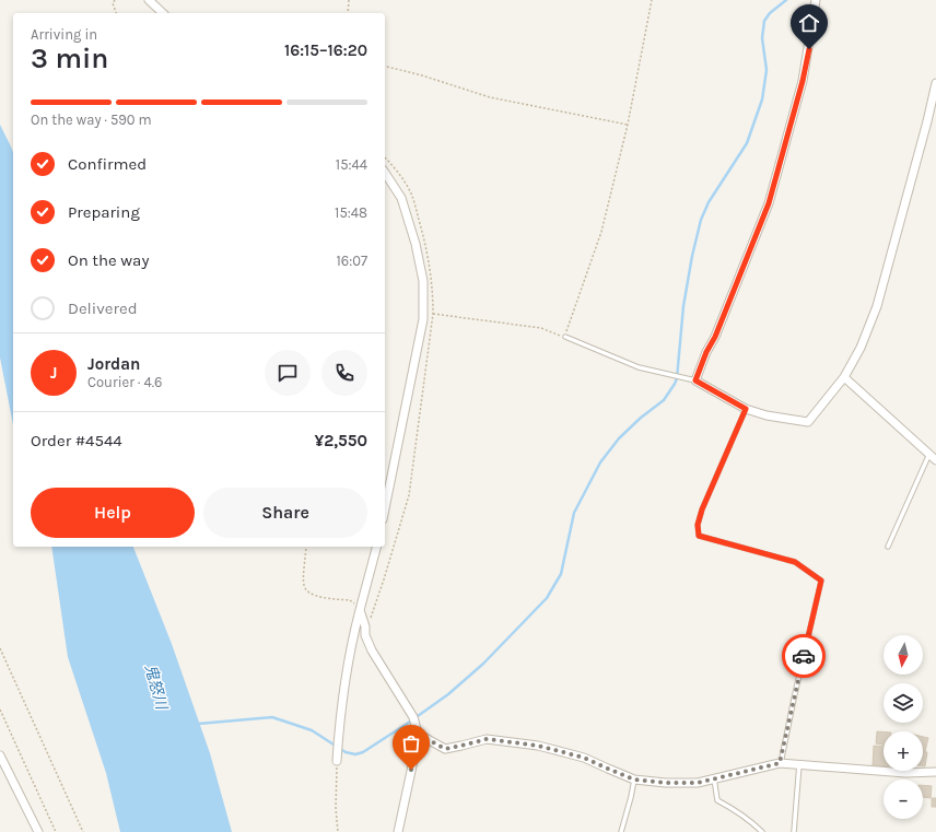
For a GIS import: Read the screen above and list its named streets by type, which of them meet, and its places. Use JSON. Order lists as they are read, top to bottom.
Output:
{
  "water": ["鬼怒川"],
  "north": "bottom",
  "page": {
    "heading": ["3 min", "Arriving in", "16:15–16:20"],
    "panel": [
      "Jordan",
      "Courier · 4.6",
      "Order #4544",
      "¥2,550"
    ],
    "bar": "On the way · 590 m",
    "list": [
      ["Confirmed", "15:44"],
      ["Preparing", "15:48"],
      ["On the way", "16:07"],
      "Delivered"
    ],
    "round": "J",
    "buttons": ["Help", "Share"],
    "map_buttons": ["+", "−"]
  }
}
